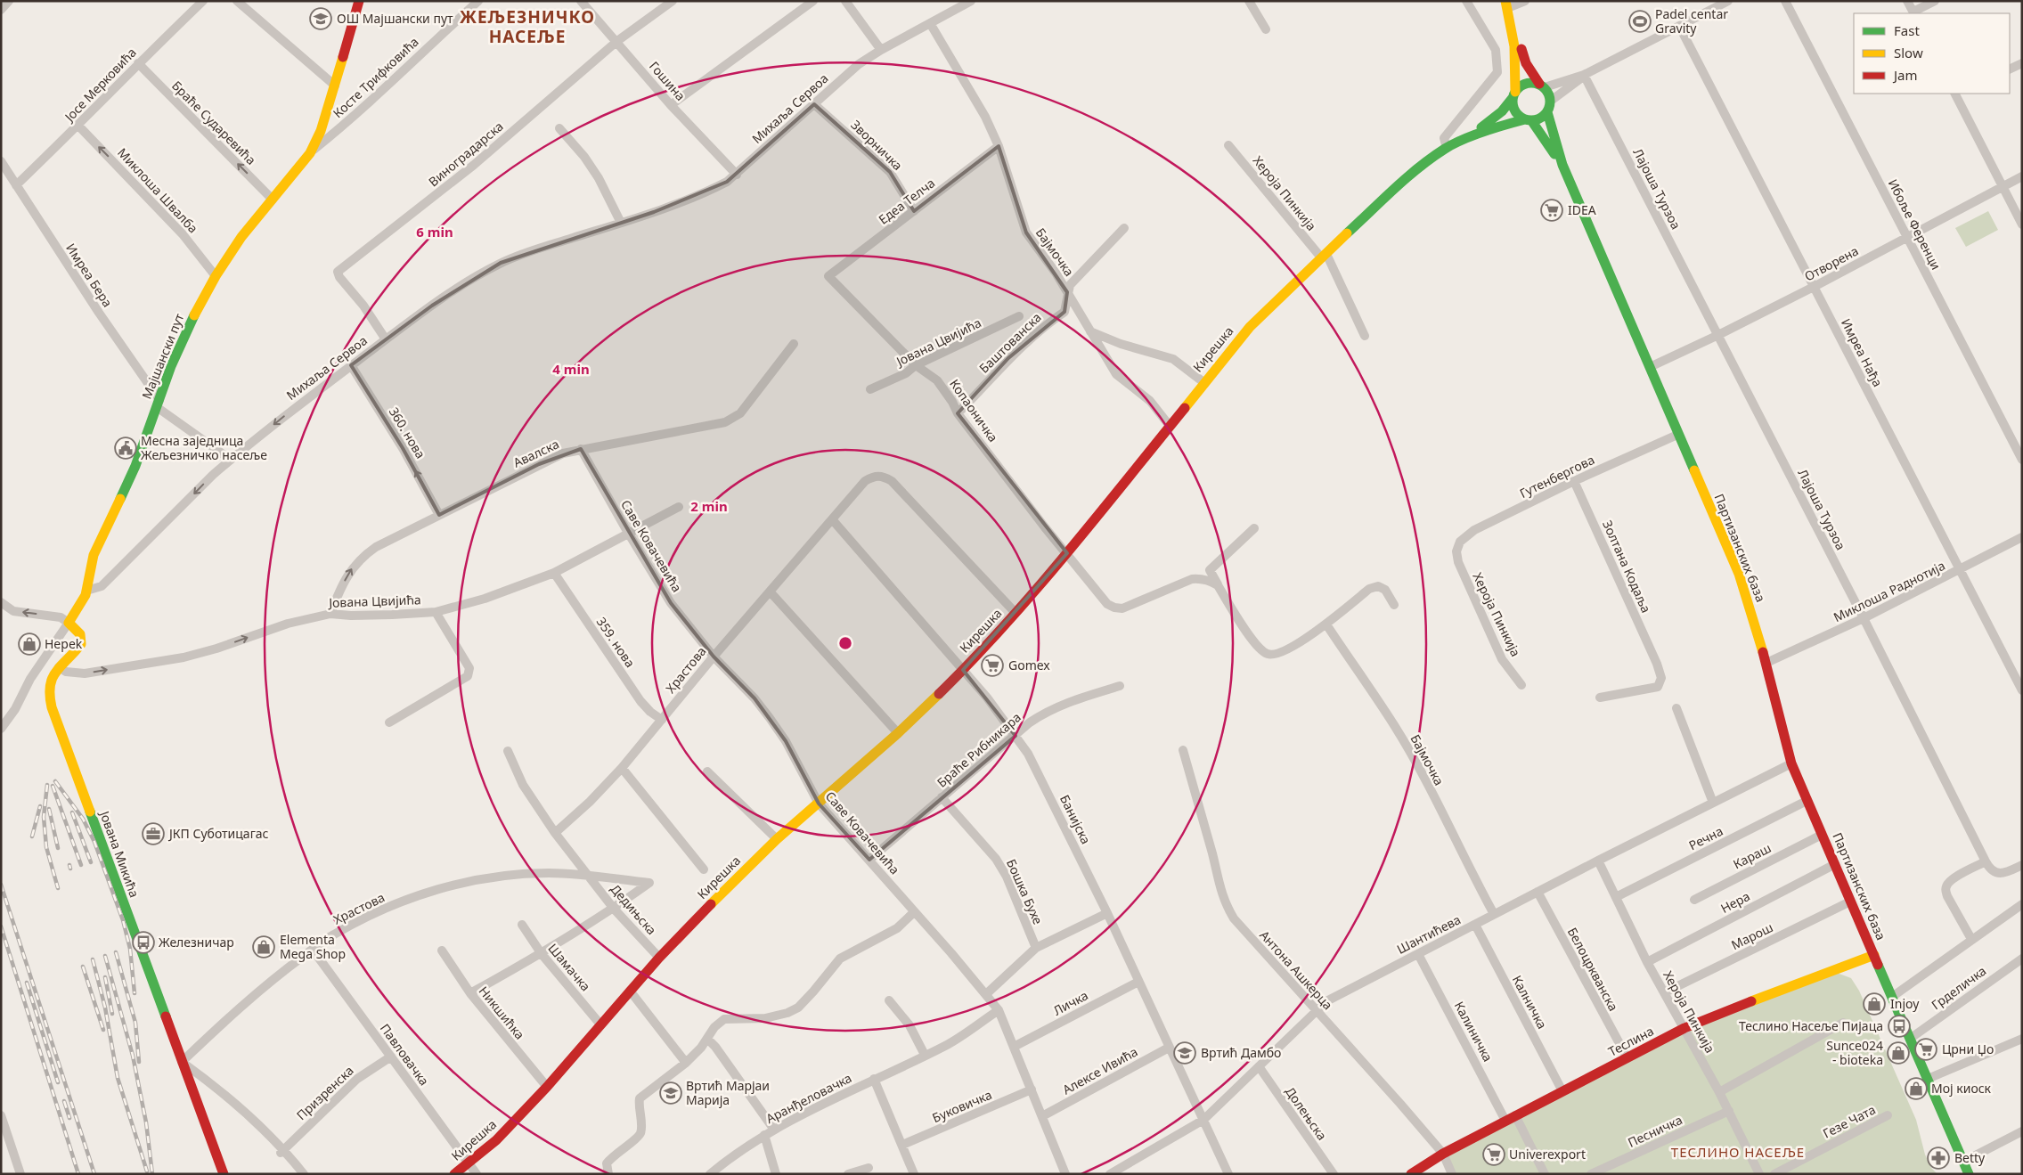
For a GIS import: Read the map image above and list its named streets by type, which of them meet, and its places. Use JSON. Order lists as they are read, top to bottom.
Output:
{
  "streets": {
    "street": [
      "Косте Трифковића",
      "Гошина",
      "Јосе Мерковића",
      "Михаља Сервоа",
      "Браће Сударевића",
      "Зворничка",
      "Виноградарска",
      "Лајоша Турзоа",
      "Миклоша Швалба",
      "Хероја Пинкија",
      "Едеа Телча",
      "Ибоље Ференци",
      "Бајмочка",
      "Отворена",
      "Имреа Бера",
      "Јована Цвијића",
      "Баштованска",
      "Кирешка",
      "Имреа Нађа",
      "Мајшански пут",
      "Копаоничка",
      "360. нова",
      "Авалска",
      "Гутенбергова",
      "Саве Ковачевића",
      "Партизанских база",
      "Золтана Кодаља",
      "Миклоша Раднотија",
      "359. нова",
      "Храстова",
      "Браће Рибникара",
      "Банијска",
      "Речна",
      "Јована Микића",
      "Караш",
      "Бошка Бухе",
      "Нера",
      "Дедињска",
      "Шантићева",
      "Марош",
      "Шамачка",
      "Белоцркванска",
      "Антона Ашкерца",
      "Грделичка",
      "Калничка",
      "Личка",
      "Никшићка",
      "Калиничка",
      "Теслина",
      "Павловачка",
      "Алексе Ивића",
      "Призренска",
      "Аранђеловачка",
      "Буковичка",
      "Долењска",
      "Гезе Чата",
      "Песничка"
    ]
  },
  "crossings": [
    ["Косте Трифковића", "Мајшански пут"],
    ["Гошина", "Михаља Сервоа"],
    ["Гошина", "Виноградарска"],
    ["Јосе Мерковића", "Браће Сударевића"],
    ["Јосе Мерковића", "Миклоша Швалба"],
    ["Јосе Мерковића", "Имреа Бера"],
    ["Михаља Сервоа", "Зворничка"],
    ["Михаља Сервоа", "Виноградарска"],
    ["Михаља Сервоа", "Бајмочка"],
    ["Михаља Сервоа", "Имреа Бера"],
    ["Михаља Сервоа", "Мајшански пут"],
    ["Михаља Сервоа", "360. нова"],
    ["Браће Сударевића", "Мајшански пут"],
    ["Зворничка", "Едеа Телча"],
    ["Лајоша Турзоа", "Отворена"],
    ["Лајоша Турзоа", "Миклоша Раднотија"],
    ["Миклоша Швалба", "Мајшански пут"],
    ["Хероја Пинкија", "Кирешка"],
    ["Хероја Пинкија", "Гутенбергова"],
    ["Хероја Пинкија", "Речна"],
    ["Хероја Пинкија", "Нера"],
    ["Хероја Пинкија", "Шантићева"],
    ["Хероја Пинкија", "Марош"],
    ["Хероја Пинкија", "Теслина"],
    ["Хероја Пинкија", "Песничка"],
    ["Едеа Телча", "Бајмочка"],
    ["Едеа Телча", "Копаоничка"],
    ["Ибоље Ференци", "Отворена"],
    ["Бајмочка", "Баштованска"],
    ["Бајмочка", "Кирешка"],
    ["Бајмочка", "Шантићева"],
    ["Отворена", "Имреа Нађа"],
    ["Отворена", "Партизанских база"],
    ["Имреа Бера", "Мајшански пут"],
    ["Јована Цвијића", "Копаоничка"],
    ["Јована Цвијића", "Авалска"],
    ["Јована Цвијића", "Саве Ковачевића"],
    ["Јована Цвијића", "359. нова"],
    ["Јована Цвијића", "Јована Микића"],
    ["Баштованска", "Копаоничка"],
    ["Кирешка", "Копаоничка"],
    ["Кирешка", "Саве Ковачевића"],
    ["Кирешка", "Партизанских база"],
    ["Кирешка", "Храстова"],
    ["Кирешка", "Банијска"],
    ["Кирешка", "Дедињска"],
    ["Кирешка", "Шамачка"],
    ["Кирешка", "Никшићка"],
    ["Кирешка", "Павловачка"],
    ["Имреа Нађа", "Миклоша Раднотија"],
    ["Мајшански пут", "Јована Микића"],
    ["360. нова", "Авалска"],
    ["Авалска", "Саве Ковачевића"],
    ["Гутенбергова", "Партизанских база"],
    ["Гутенбергова", "Золтана Кодаља"],
    ["Саве Ковачевића", "Храстова"],
    ["Саве Ковачевића", "Браће Рибникара"],
    ["Саве Ковачевића", "Личка"],
    ["Саве Ковачевића", "Алексе Ивића"],
    ["Саве Ковачевића", "Аранђеловачка"],
    ["Саве Ковачевића", "Буковичка"],
    ["Партизанских база", "Миклоша Раднотија"],
    ["Партизанских база", "Речна"],
    ["Партизанских база", "Караш"],
    ["Партизанских база", "Нера"],
    ["Партизанских база", "Шантићева"],
    ["Партизанских база", "Марош"],
    ["Партизанских база", "Грделичка"],
    ["Партизанских база", "Теслина"],
    ["359. нова", "Храстова"],
    ["Храстова", "Банијска"],
    ["Храстова", "Јована Микића"],
    ["Храстова", "Дедињска"],
    ["Храстова", "Павловачка"],
    ["Браће Рибникара", "Банијска"],
    ["Браће Рибникара", "Бошка Бухе"],
    ["Банијска", "Шантићева"],
    ["Банијска", "Личка"],
    ["Банијска", "Алексе Ивића"],
    ["Шантићева", "Белоцркванска"],
    ["Шантићева", "Антона Ашкерца"],
    ["Шантићева", "Калничка"],
    ["Шантићева", "Калиничка"],
    ["Шантићева", "Долењска"],
    ["Белоцркванска", "Теслина"],
    ["Антона Ашкерца", "Теслина"],
    ["Калничка", "Теслина"],
    ["Калиничка", "Теслина"],
    ["Павловачка", "Призренска"]
  ],
  "one_way": ["Браће Сударевића", "Миклоша Швалба", "360. нова"],
  "districts": ["ЖЕЉЕЗНИЧКО НАСЕЉЕ", "ТЕСЛИНО НАСЕЉЕ"],
  "places": {
    "school or university": ["ОШ Мајшански пут", "Вртић Дамбо", "Вртић Марјаи Марија"],
    "sports": ["Padel centar Gravity"],
    "supermarket": [
      "IDEA",
      "Gomex",
      "Црни Џо",
      "Univerexport"
    ],
    "public building": ["Месна заједница Жељезничко насеље"],
    "shop": [
      "Hepek",
      "Elementa Mega Shop",
      "Injoy",
      "Sunce024 - bioteka",
      "Мој киоск"
    ],
    "office": ["ЈКП Суботицагас"],
    "bus stop": ["Железничар", "Теслино Насеље Пијаца"],
    "pharmacy": ["Betty"]
  },
  "legend": ["Fast", "Slow", "Jam"],
  "rings": ["6 min", "4 min", "2 min"]
}
